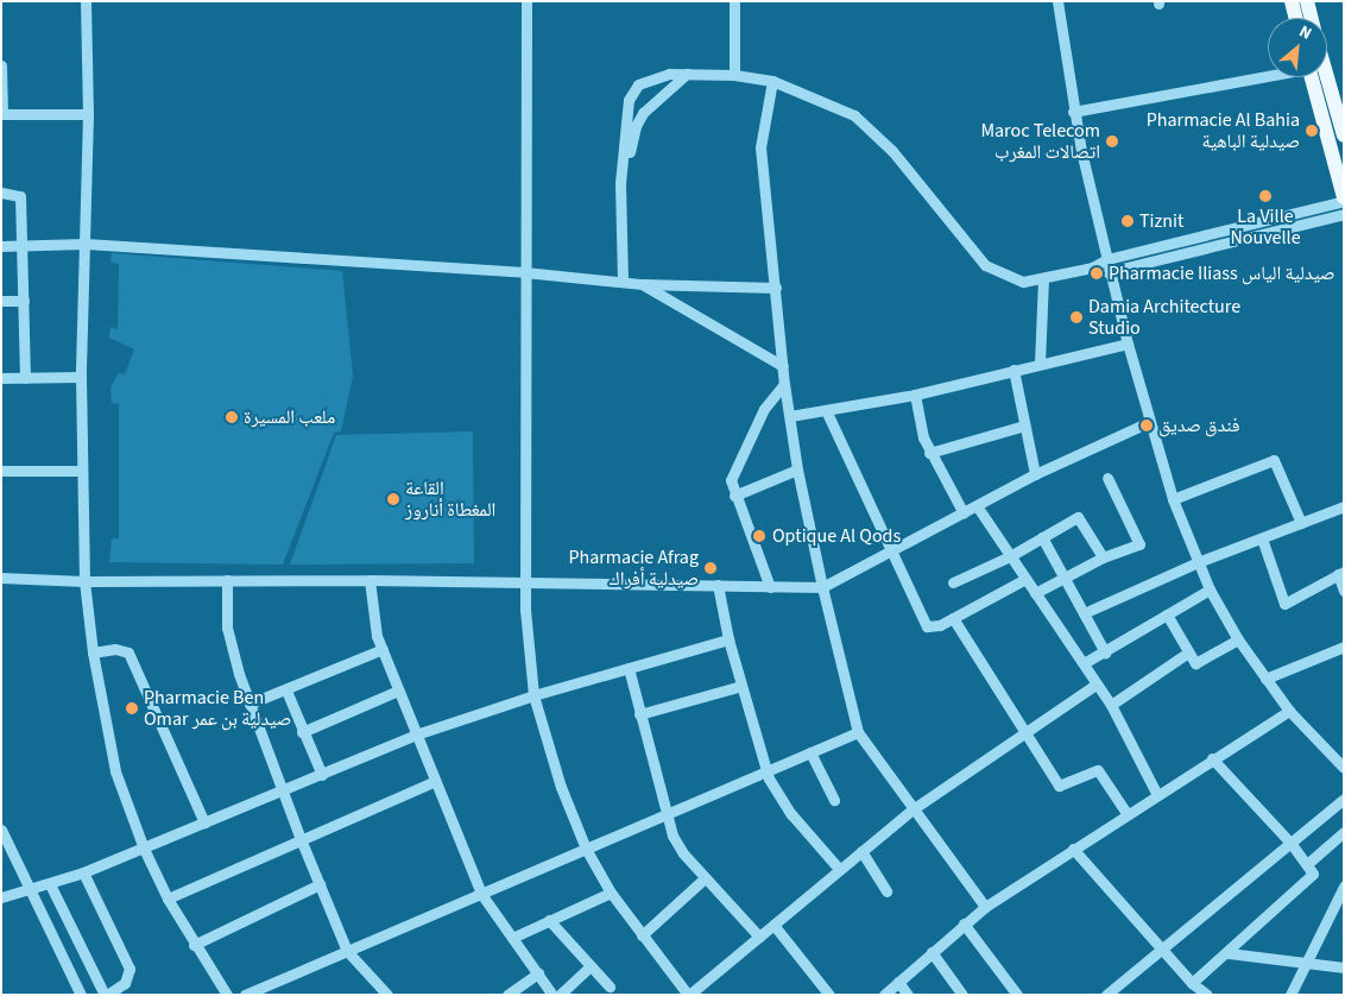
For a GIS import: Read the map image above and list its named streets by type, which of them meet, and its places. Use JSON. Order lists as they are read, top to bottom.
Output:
{
  "places": [
    "Pharmacie Al Bahia صيدلية الباهية",
    "Maroc Telecom اتصالات المغرب",
    "La Ville Nouvelle",
    "Tiznit",
    "Pharmacie Iliass صيدلية الياس",
    "Damia Architecture Studio",
    "ملعب المسيرة",
    "فندق صديق",
    "القاعة المغطاة أناروز",
    "Optique Al Qods",
    "Pharmacie Afrag صيدلية أفراك",
    "Pharmacie Ben Omar صيدلية بن عمر"
  ],
  "north": "top right"
}
